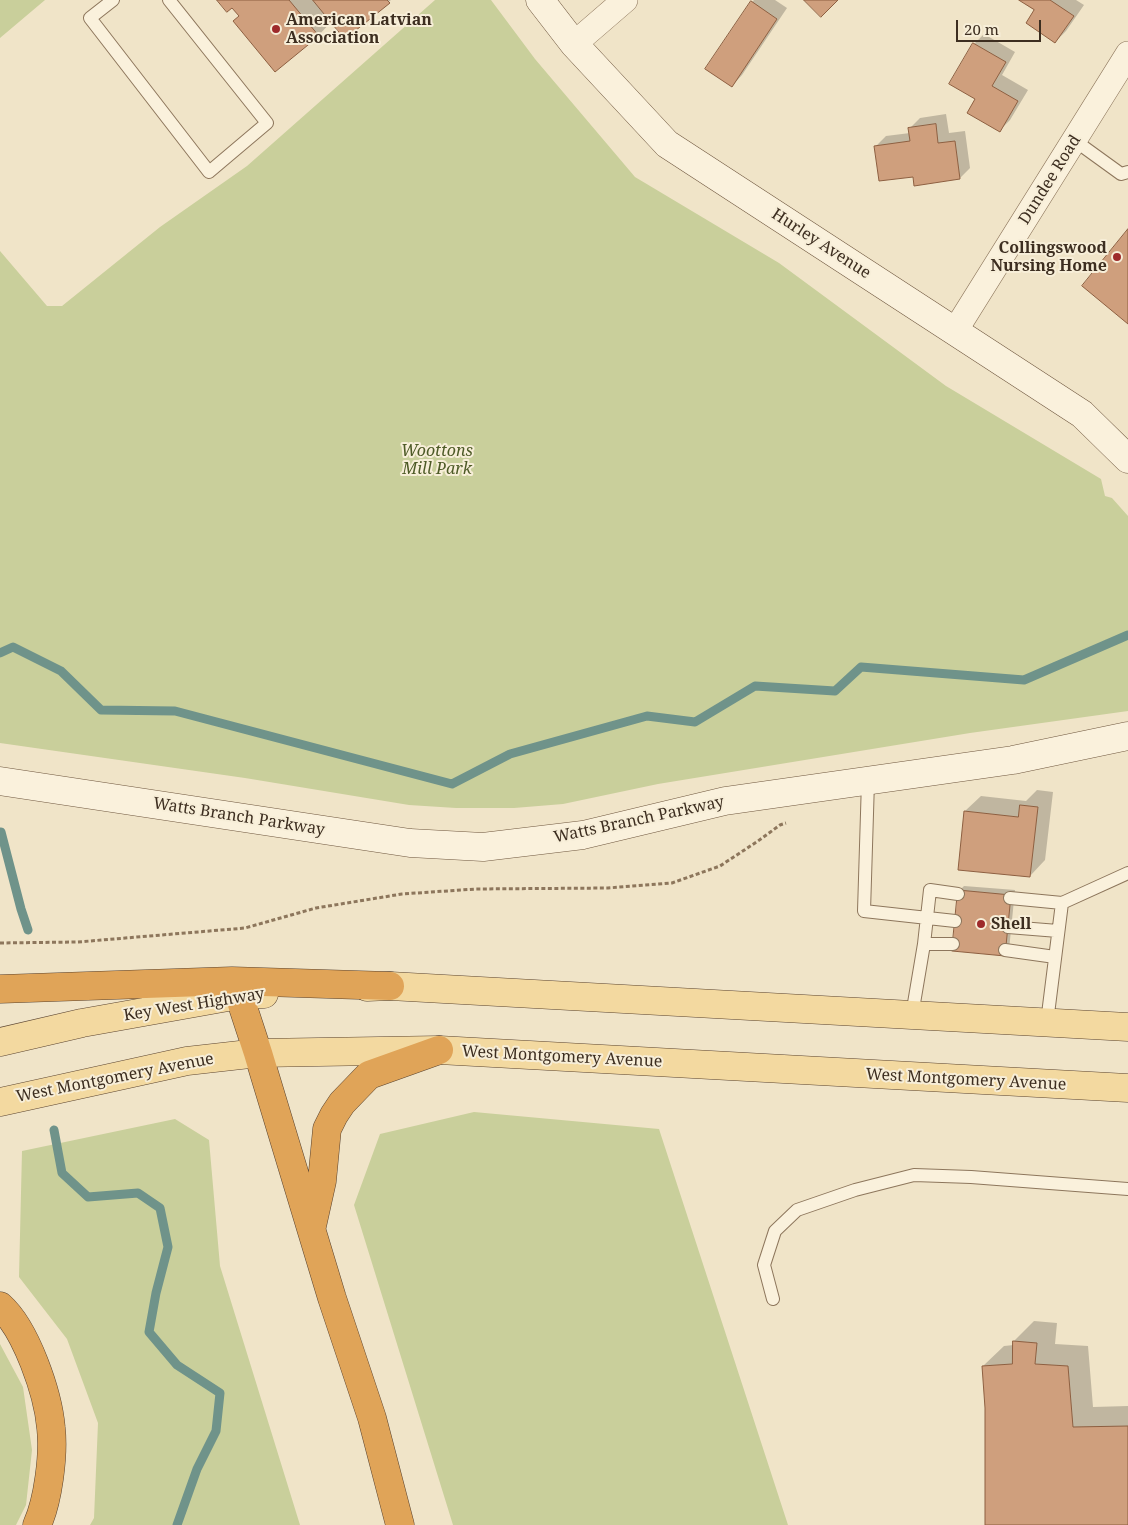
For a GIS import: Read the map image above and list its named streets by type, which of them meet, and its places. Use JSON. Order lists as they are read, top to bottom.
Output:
{
  "streets": {
    "main road": ["Key West Highway", "West Montgomery Avenue"],
    "street": ["Dundee Road", "Hurley Avenue", "Watts Branch Parkway"]
  },
  "crossings": [
    ["Dundee Road", "Hurley Avenue"]
  ],
  "parks": ["Woottons Mill Park"],
  "places": ["American Latvian Association", "Collingswood Nursing Home", "Shell"],
  "scale_bar": "20 m"
}
